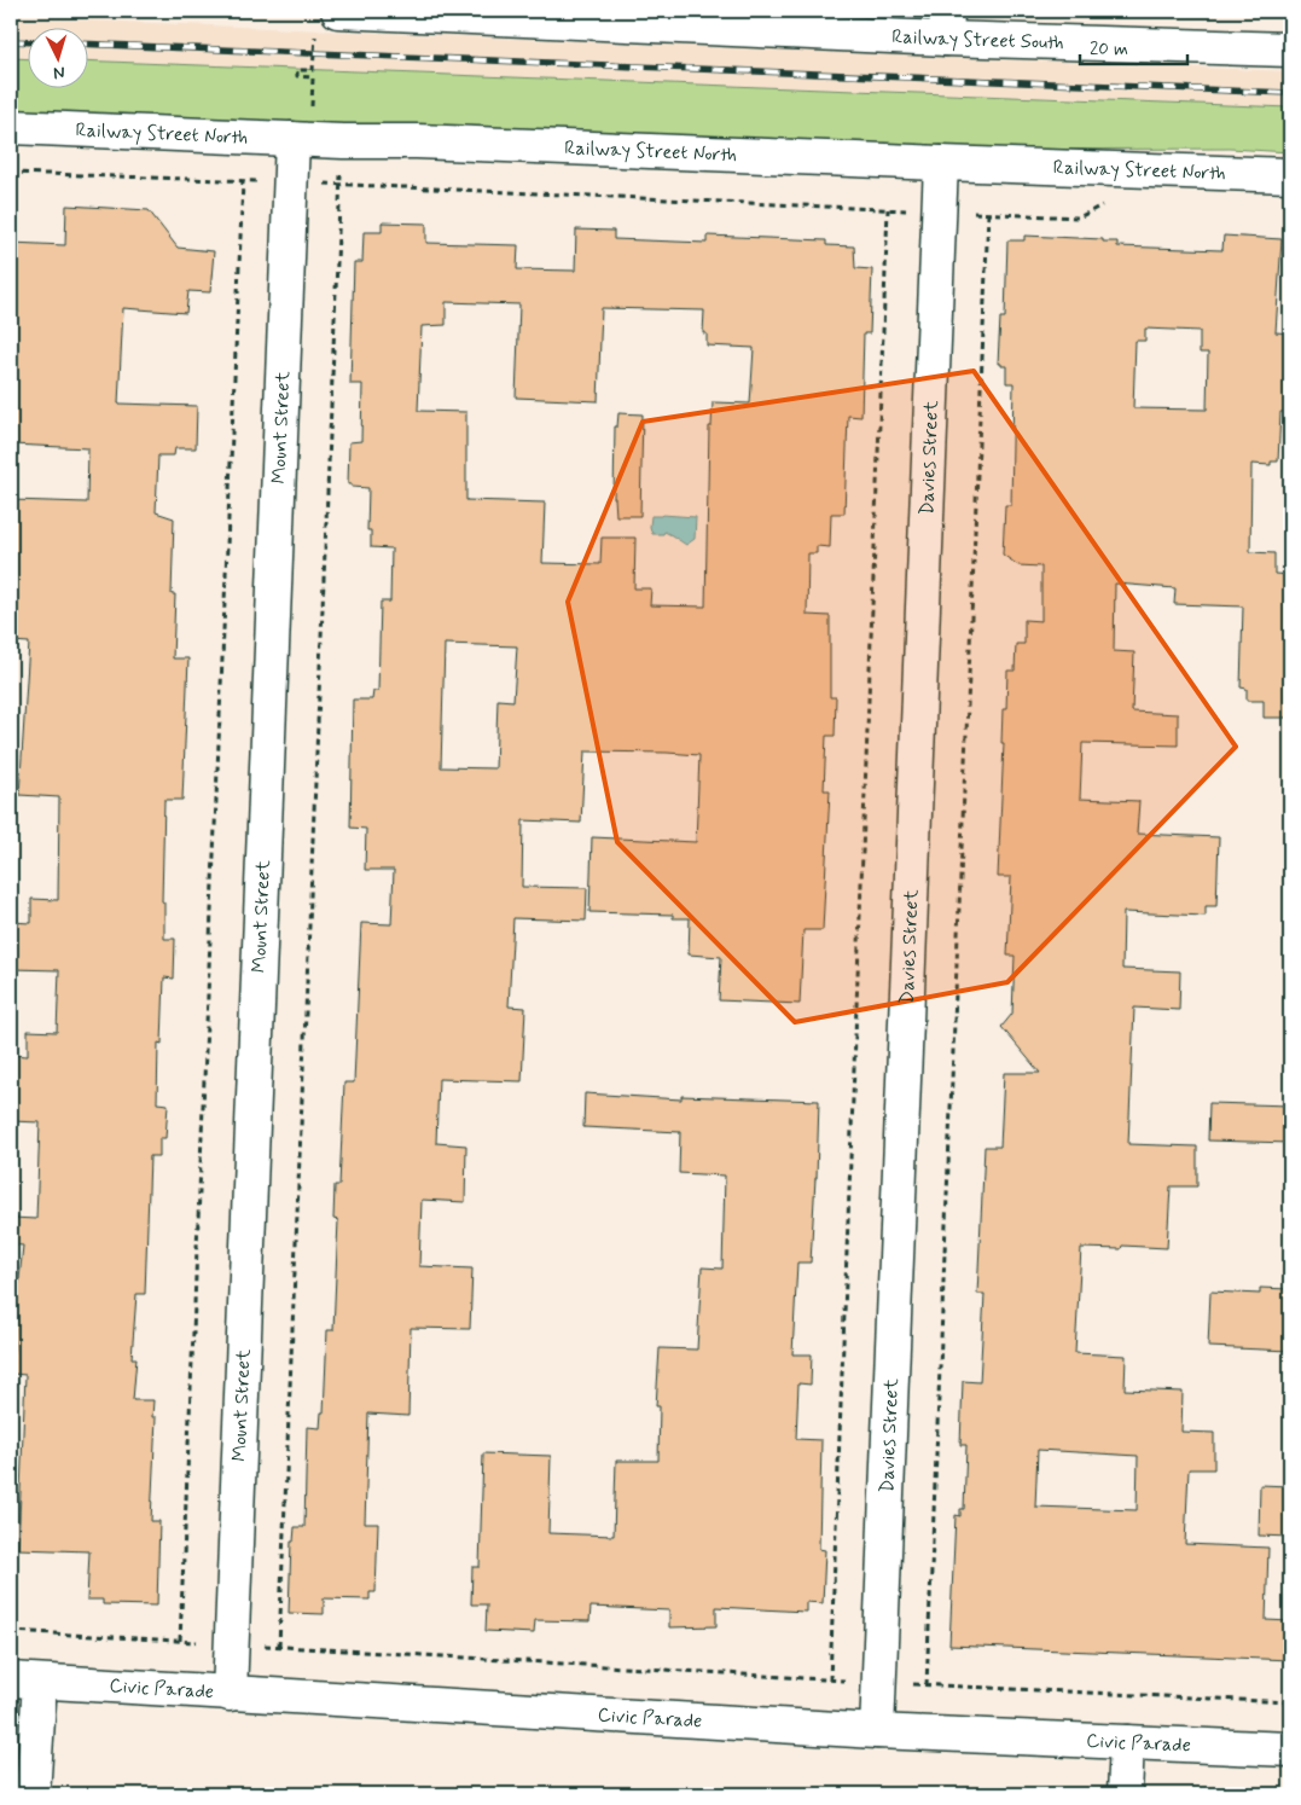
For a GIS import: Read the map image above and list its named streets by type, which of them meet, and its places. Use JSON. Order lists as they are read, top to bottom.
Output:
{
  "streets": {
    "street": [
      "Railway Street South",
      "Railway Street North",
      "Mount Street",
      "Davies Street",
      "Civic Parade"
    ]
  },
  "crossings": [
    ["Railway Street North", "Mount Street"],
    ["Railway Street North", "Davies Street"],
    ["Mount Street", "Civic Parade"],
    ["Davies Street", "Civic Parade"]
  ],
  "scale_bar": "20 m",
  "north": "bottom"
}
